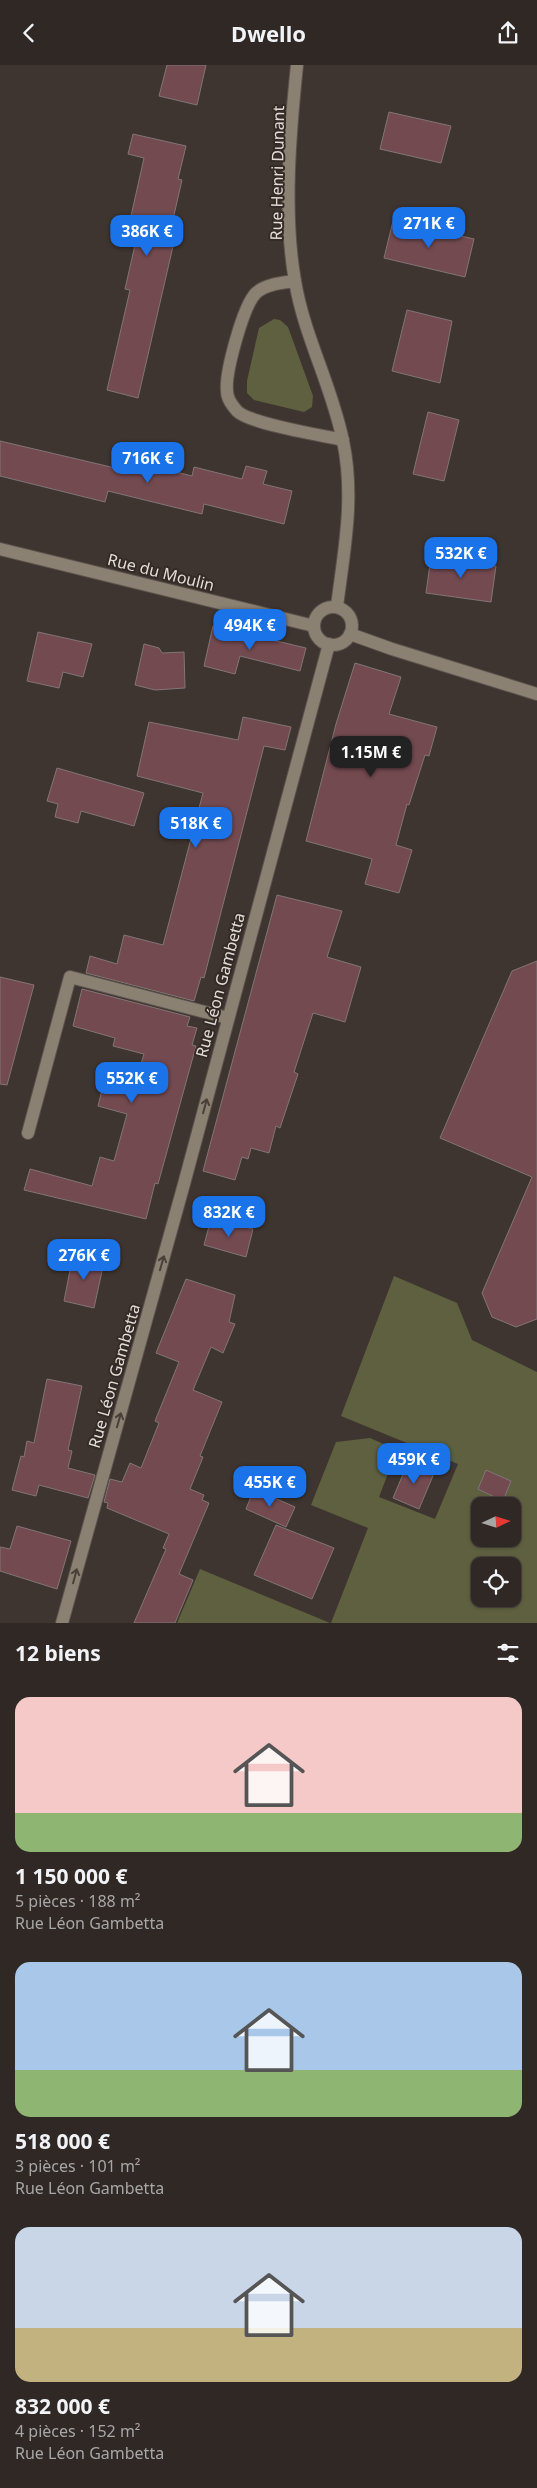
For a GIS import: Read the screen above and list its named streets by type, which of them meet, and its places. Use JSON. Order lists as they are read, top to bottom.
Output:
{
  "streets": {
    "street": ["Rue Henri Dunant", "Rue du Moulin", "Rue Léon Gambetta"]
  },
  "crossings": [
    ["Rue Henri Dunant", "Rue du Moulin"],
    ["Rue Henri Dunant", "Rue Léon Gambetta"],
    ["Rue du Moulin", "Rue Léon Gambetta"]
  ],
  "one_way": ["Rue Léon Gambetta"],
  "north": "right",
  "page": {
    "header": "Dwello",
    "price": [
      "271K €",
      "386K €",
      "716K €",
      "532K €",
      "494K €",
      "1.15M €",
      "518K €",
      "552K €",
      "832K €",
      "276K €",
      "459K €",
      "455K €"
    ],
    "heading": "12 biens",
    "list": [
      {
        "name": "1 150 000 €",
        "note": "5 pièces · 188 m² · Rue Léon Gambetta"
      },
      {
        "name": "518 000 €",
        "note": "3 pièces · 101 m² · Rue Léon Gambetta"
      },
      {
        "name": "832 000 €",
        "note": "4 pièces · 152 m² · Rue Léon Gambetta"
      }
    ]
  }
}
